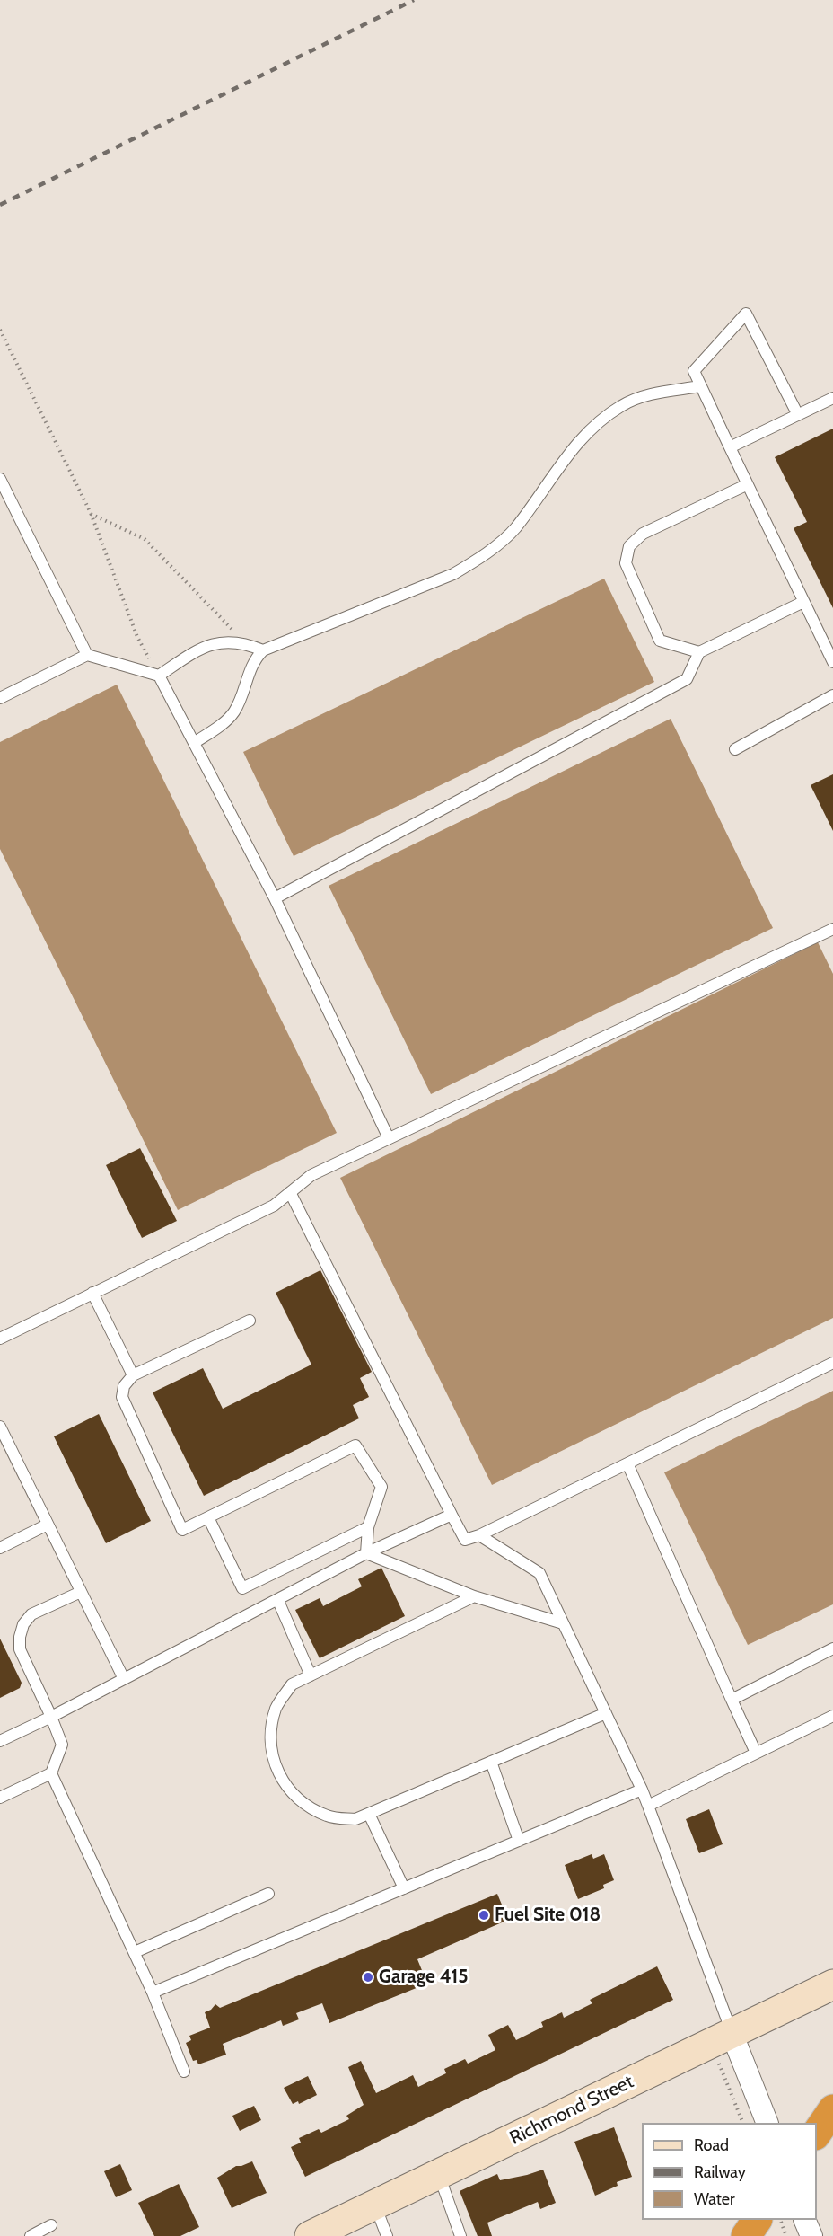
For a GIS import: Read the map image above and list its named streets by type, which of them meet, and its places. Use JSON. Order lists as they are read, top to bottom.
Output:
{
  "streets": {
    "main road": ["Richmond Street"]
  },
  "places": ["Fuel Site 018", "Garage 415"],
  "legend": ["Road", "Railway", "Water"]
}
